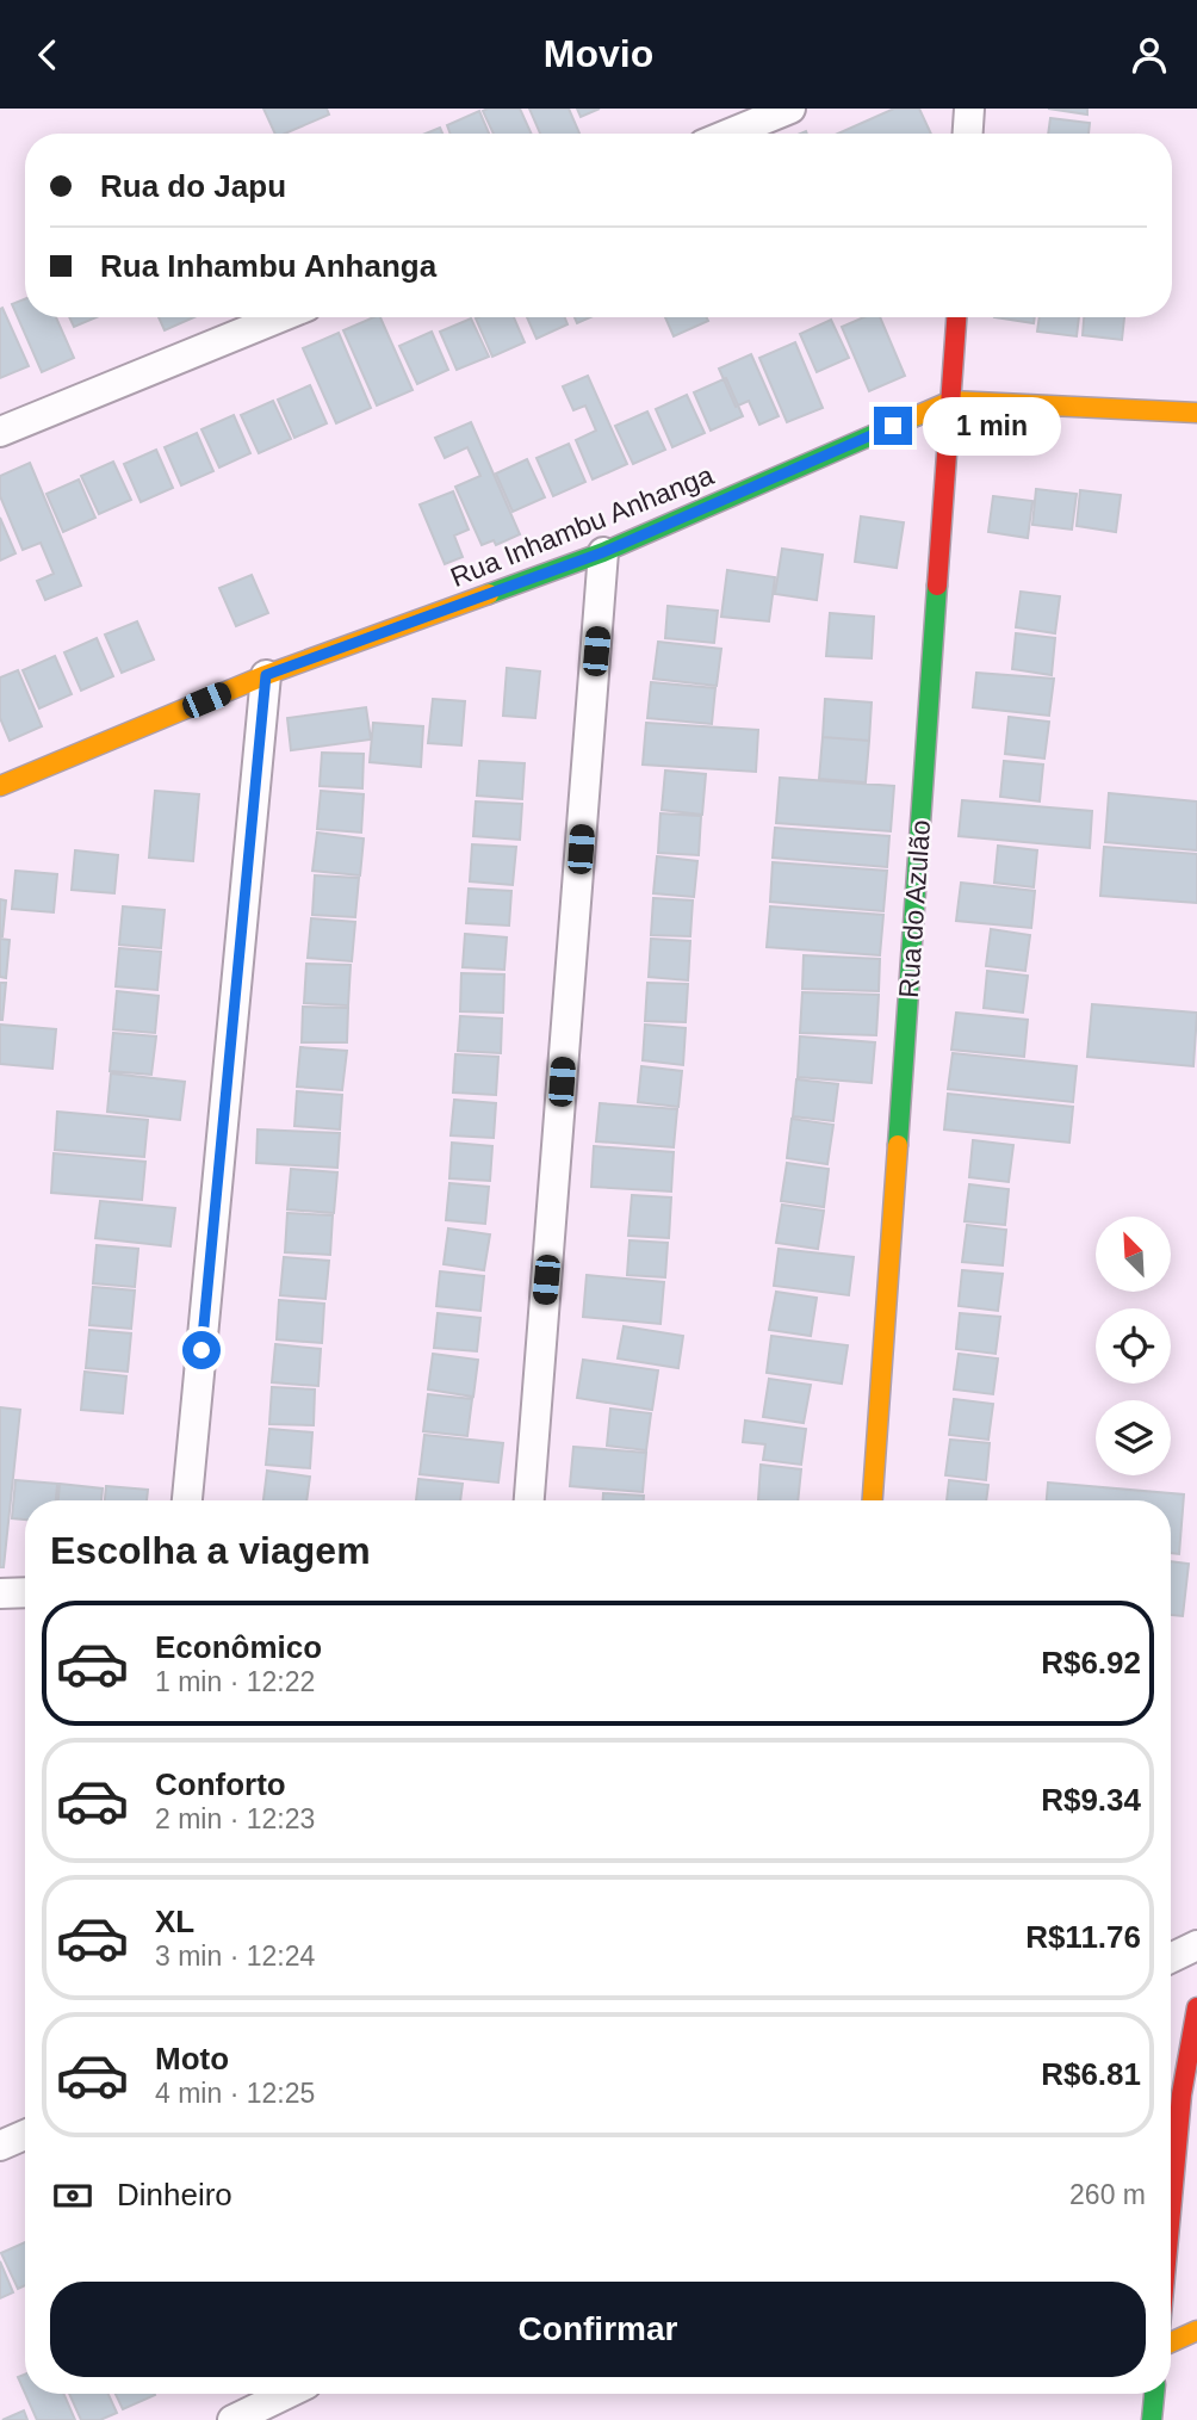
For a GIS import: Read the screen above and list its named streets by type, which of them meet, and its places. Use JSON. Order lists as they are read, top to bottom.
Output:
{
  "streets": {
    "street": ["Rua Inhambu Anhanga", "Rua do Azulão"]
  },
  "crossings": [
    ["Rua Inhambu Anhanga", "Rua do Azulão"]
  ],
  "north": "top left",
  "page": {
    "header": "Movio",
    "banner": ["Rua do Japu", "Rua Inhambu Anhanga"],
    "bubble": "1 min",
    "heading": "Escolha a viagem",
    "list": [
      {
        "name": "Econômico",
        "note": "1 min · 12:22",
        "value": "R$6.92"
      },
      {
        "name": "Conforto",
        "note": "2 min · 12:23",
        "value": "R$9.34"
      },
      {
        "name": "XL",
        "note": "3 min · 12:24",
        "value": "R$11.76"
      },
      {
        "name": "Moto",
        "note": "4 min · 12:25",
        "value": "R$6.81"
      }
    ],
    "pay": ["Dinheiro", "260 m"],
    "buttons": "Confirmar"
  }
}
